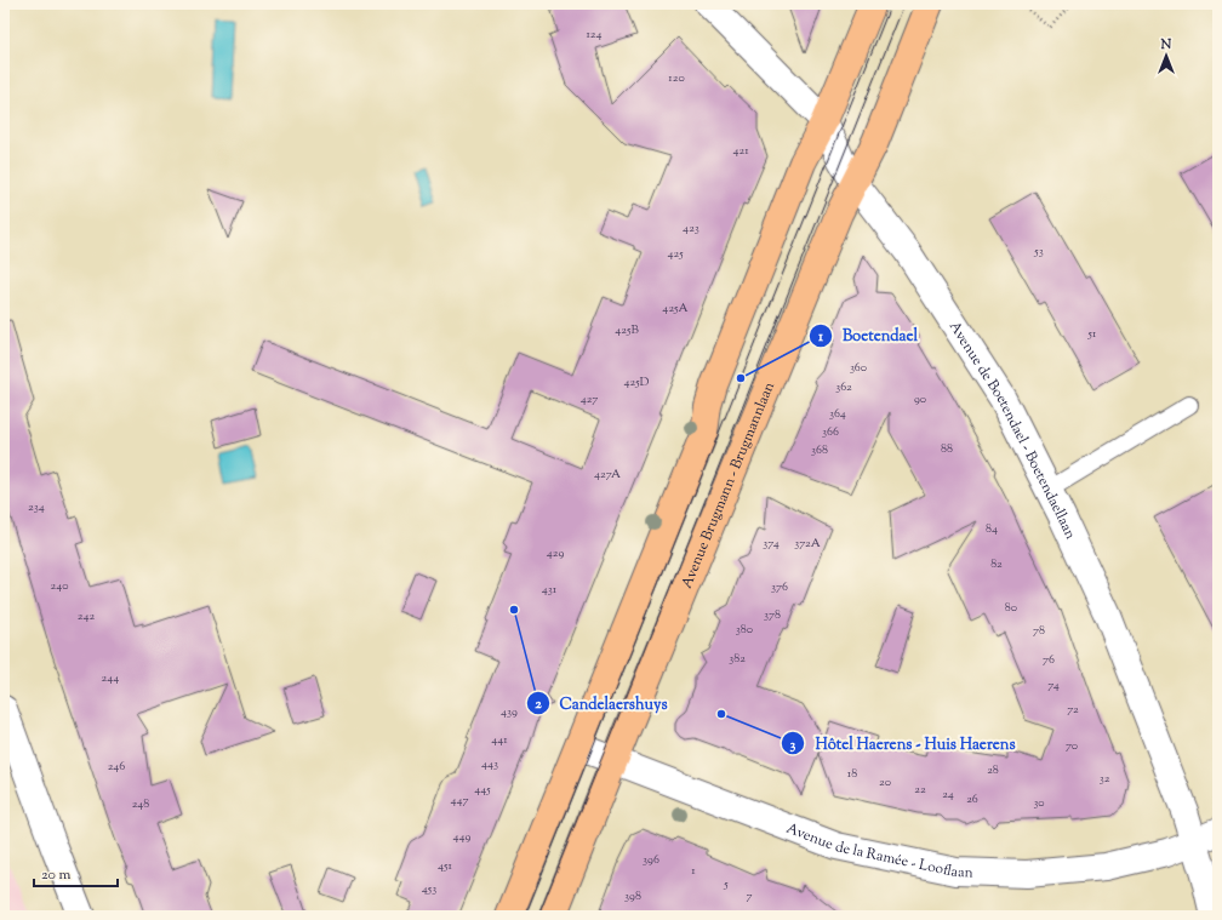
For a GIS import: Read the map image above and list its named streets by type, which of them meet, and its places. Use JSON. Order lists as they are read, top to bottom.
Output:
{
  "streets": {
    "main road": ["Avenue Brugmann - Brugmannlaan"],
    "street": ["Avenue de Boetendael - Boetendaellaan", "Avenue de la Ramée - Looflaan"]
  },
  "crossings": [
    ["Avenue de Boetendael - Boetendaellaan", "Avenue Brugmann - Brugmannlaan"],
    ["Avenue de Boetendael - Boetendaellaan", "Avenue de la Ramée - Looflaan"],
    ["Avenue Brugmann - Brugmannlaan", "Avenue de la Ramée - Looflaan"]
  ],
  "places": ["Boetendael", "Candelaershuys", "Hôtel Haerens - Huis Haerens"],
  "house_numbers": [
    "124",
    "120",
    "421",
    "423",
    "53",
    "425",
    "425A",
    "425B",
    "51",
    "360",
    "425D",
    "362",
    "427",
    "90",
    "364",
    "366",
    "88",
    "368",
    "427A",
    "234",
    "84",
    "374",
    "372A",
    "429",
    "82",
    "240",
    "376",
    "431",
    "80",
    "378",
    "242",
    "380",
    "78",
    "382",
    "76",
    "244",
    "74",
    "72",
    "439",
    "441",
    "70",
    "443",
    "246",
    "28",
    "18",
    "32",
    "20",
    "445",
    "22",
    "24",
    "26",
    "447",
    "30",
    "248",
    "449",
    "396",
    "451",
    "1",
    "5",
    "453",
    "398",
    "7"
  ],
  "scale_bar": "20 m",
  "north": "top"
}
